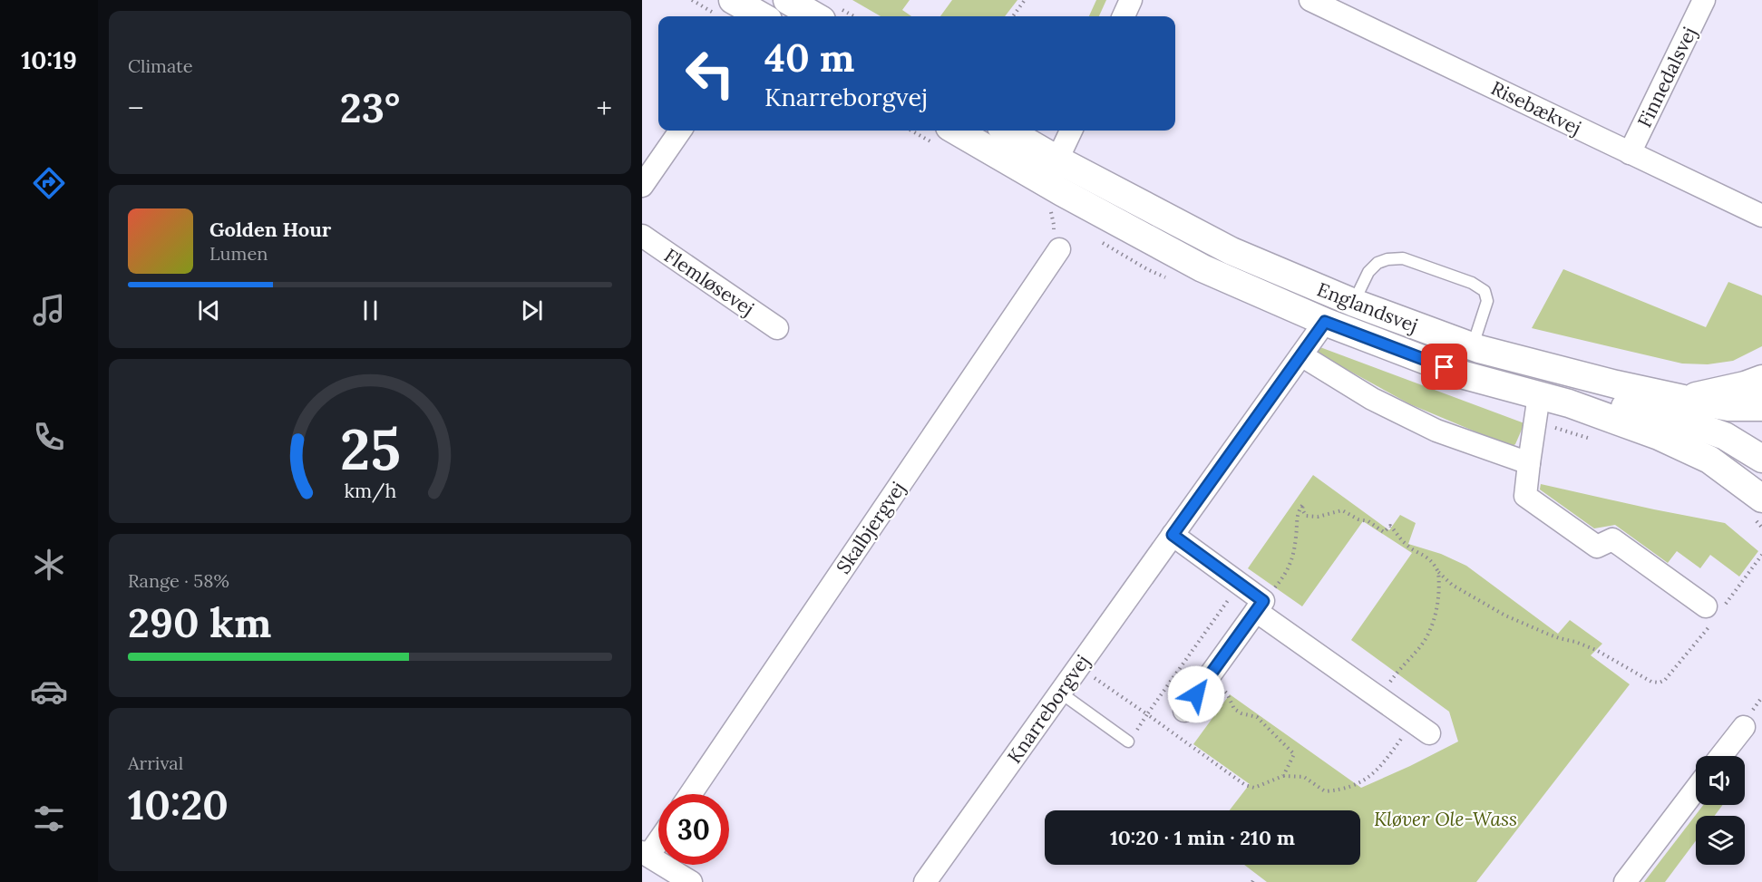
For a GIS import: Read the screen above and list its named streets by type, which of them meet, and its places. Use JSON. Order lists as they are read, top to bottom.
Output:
{
  "streets": {
    "street": [
      "Finnedalsvej",
      "Risebækvej",
      "Flemløsevej",
      "Englandsvej",
      "Skalbjergvej",
      "Knarreborgvej"
    ]
  },
  "crossings": [
    ["Finnedalsvej", "Risebækvej"],
    ["Englandsvej", "Knarreborgvej"]
  ],
  "parks": ["Kløver Ole-Wass"],
  "page": {
    "tabs": "10:19",
    "tile": [
      "Climate",
      ["Range · 58%", "290 km"],
      ["Arrival", "10:20"]
    ],
    "turn": ["40 m", "Knarreborgvej"],
    "heat": ["−", "23°", "+"],
    "song": ["Golden Hour", "Lumen"],
    "limit": "30",
    "trip": "10:20 · 1 min · 210 m",
    "gauge": ["25", "km/h"]
  }
}
